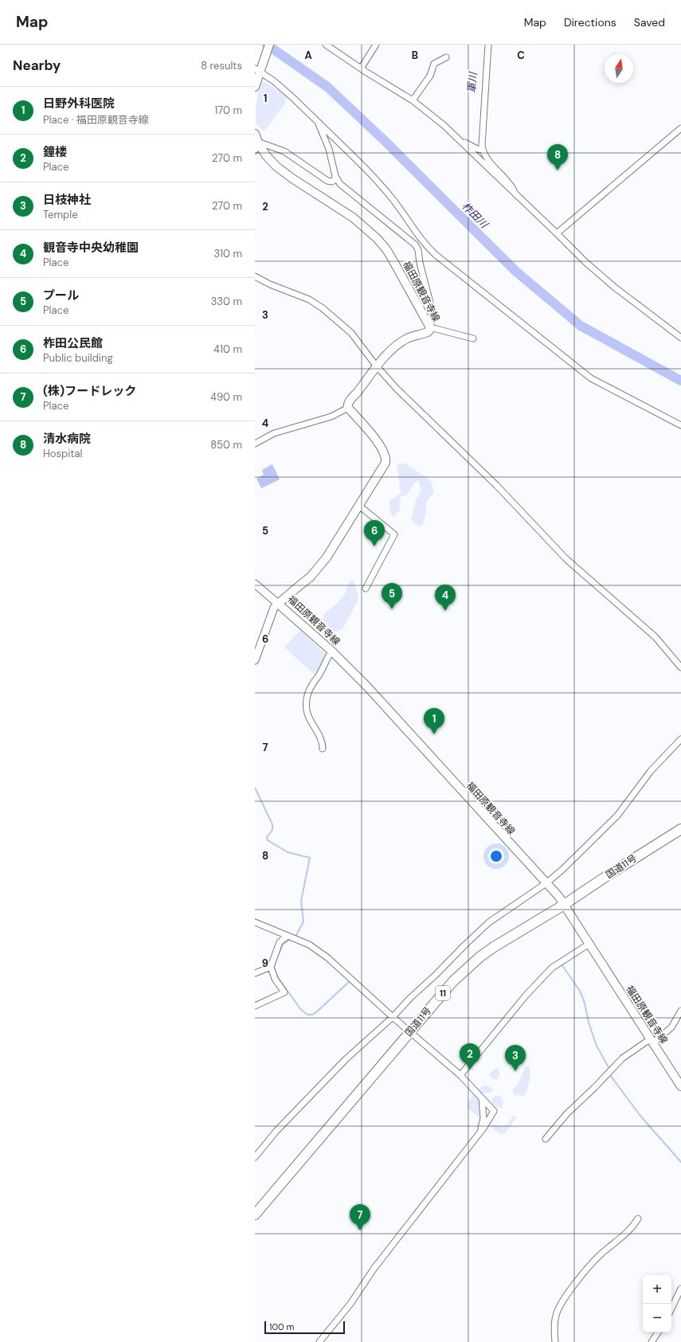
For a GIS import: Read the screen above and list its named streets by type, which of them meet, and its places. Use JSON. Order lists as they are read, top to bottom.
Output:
{
  "streets": {
    "highway": ["国道11号", "11"],
    "main road": ["福田原観音寺線"]
  },
  "crossings": [
    ["福田原観音寺線", "国道11号"]
  ],
  "water": ["軍川", "柞田川"],
  "scale_bar": "100 m",
  "north": "top",
  "page": {
    "header": "Map",
    "nav": ["Map", "Directions", "Saved"],
    "heading": ["Nearby", "8 results"],
    "list": [
      {
        "mark": "1",
        "name": "日野外科医院",
        "note": "Place · 福田原観音寺線",
        "value": "170 m"
      },
      {
        "mark": "2",
        "name": "鐘楼",
        "note": "Place",
        "value": "270 m"
      },
      {
        "mark": "3",
        "name": "日枝神社",
        "note": "Temple",
        "value": "270 m"
      },
      {
        "mark": "4",
        "name": "観音寺中央幼稚園",
        "note": "Place",
        "value": "310 m"
      },
      {
        "mark": "5",
        "name": "プール",
        "note": "Place",
        "value": "330 m"
      },
      {
        "mark": "6",
        "name": "柞田公民館",
        "note": "Public building",
        "value": "410 m"
      },
      {
        "mark": "7",
        "name": "(株)フードレック",
        "note": "Place",
        "value": "490 m"
      },
      {
        "mark": "8",
        "name": "清水病院",
        "note": "Hospital",
        "value": "850 m"
      }
    ],
    "pins": [
      "8",
      "6",
      "5",
      "4",
      "1",
      "2",
      "3",
      "7"
    ],
    "map_buttons": ["+", "−"],
    "scale": "100 m"
  },
  "grid": {
    "columns": ["A", "B", "C"],
    "rows": [
      "1",
      "2",
      "3",
      "4",
      "5",
      "6",
      "7",
      "8",
      "9"
    ]
  }
}
